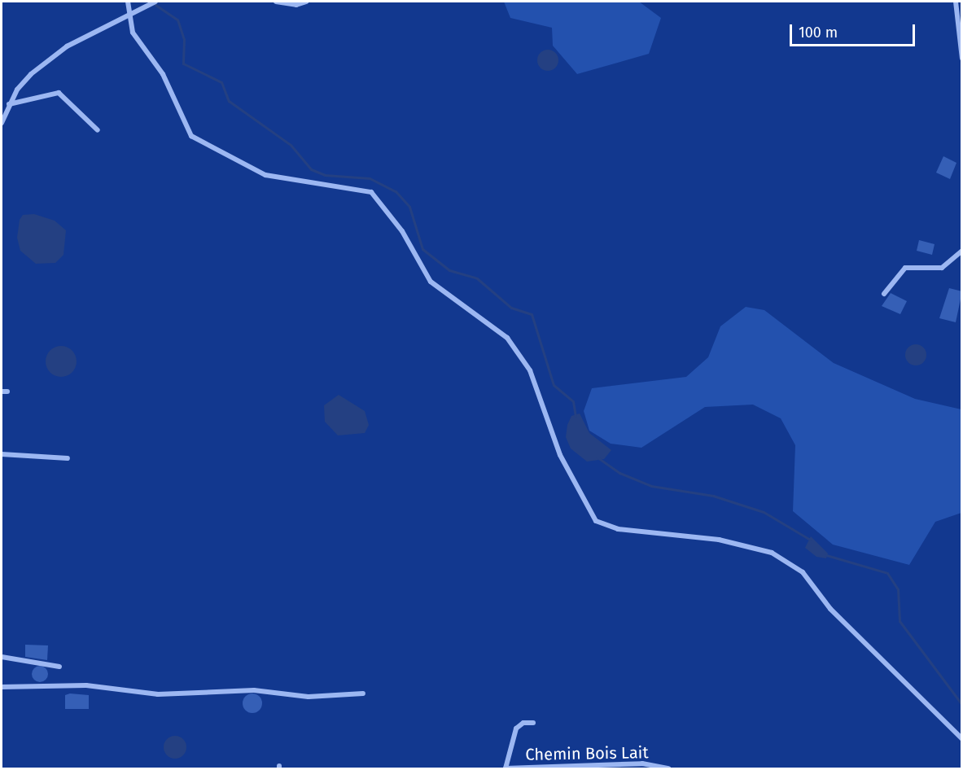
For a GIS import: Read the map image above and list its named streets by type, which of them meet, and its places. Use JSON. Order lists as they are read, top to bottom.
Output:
{
  "streets": {
    "street": ["Chemin Bois Lait"]
  },
  "scale_bar": "100 m"
}
